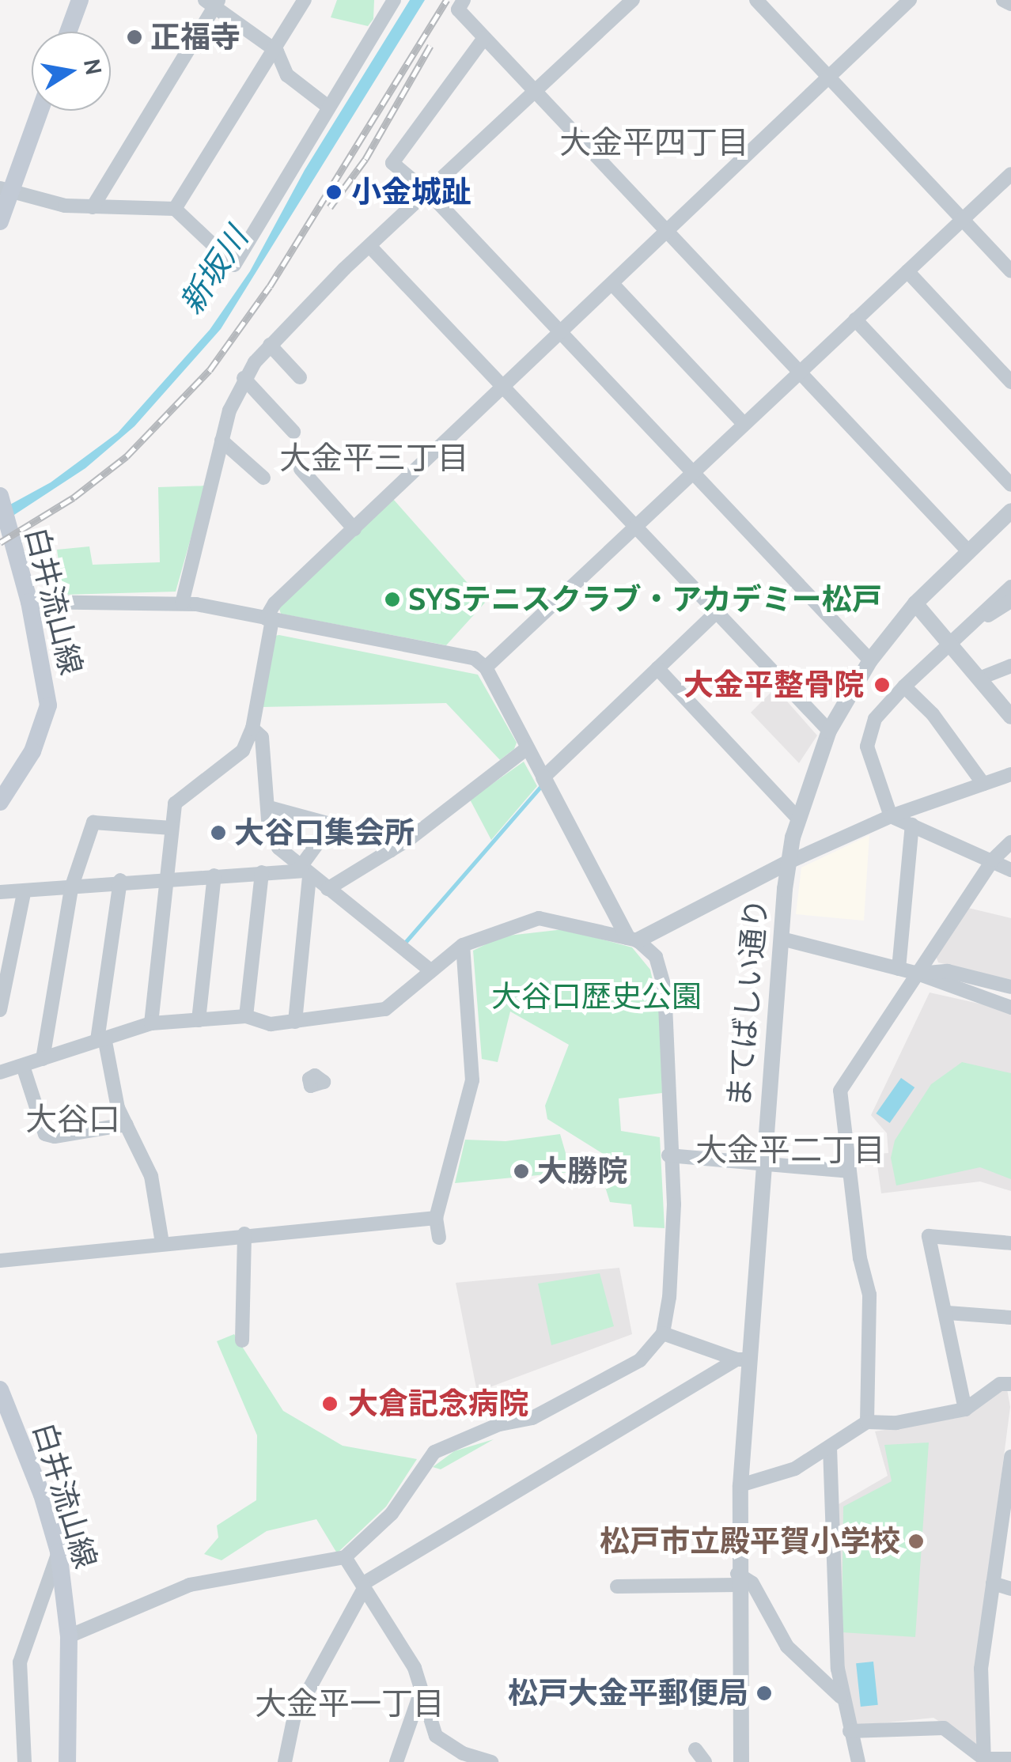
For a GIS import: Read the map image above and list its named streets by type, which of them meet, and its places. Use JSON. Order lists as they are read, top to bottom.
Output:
{
  "streets": {
    "main road": ["白井流山線"],
    "street": ["まてばしい通り"]
  },
  "districts": [
    "大金平四丁目",
    "大金平三丁目",
    "大谷口",
    "大金平二丁目",
    "大金平一丁目"
  ],
  "water": ["新坂川"],
  "parks": ["大谷口歴史公園"],
  "places": [
    "正福寺",
    "小金城趾",
    "SYSテニスクラブ・アカデミー松戸",
    "大金平整骨院",
    "大谷口集会所",
    "大勝院",
    "大倉記念病院",
    "松戸市立殿平賀小学校",
    "松戸大金平郵便局"
  ],
  "north": "right"
}
